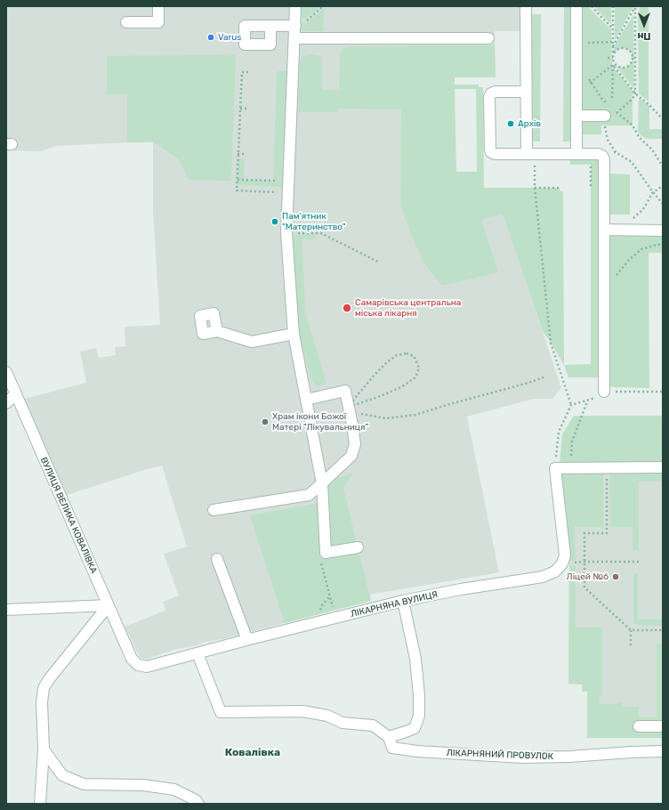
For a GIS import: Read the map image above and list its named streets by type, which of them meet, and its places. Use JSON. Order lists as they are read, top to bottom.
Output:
{
  "streets": {
    "street": ["ВУЛИЦЯ ВЕЛИКА КОВАЛІВКА", "ЛІКАРНЯНА ВУЛИЦЯ", "ЛІКАРНЯНИЙ ПРОВУЛОК"]
  },
  "crossings": [
    ["ВУЛИЦЯ ВЕЛИКА КОВАЛІВКА", "ЛІКАРНЯНА ВУЛИЦЯ"]
  ],
  "districts": ["Ковалівка"],
  "places": [
    "Varus",
    "Архів",
    "Пам’ятник \"Материнство\"",
    "Самарівська центральна міська лікарня",
    "Храм ікони Божої Матері \"Лікувальниця\"",
    "Ліцей №6"
  ],
  "north": "bottom"
}
